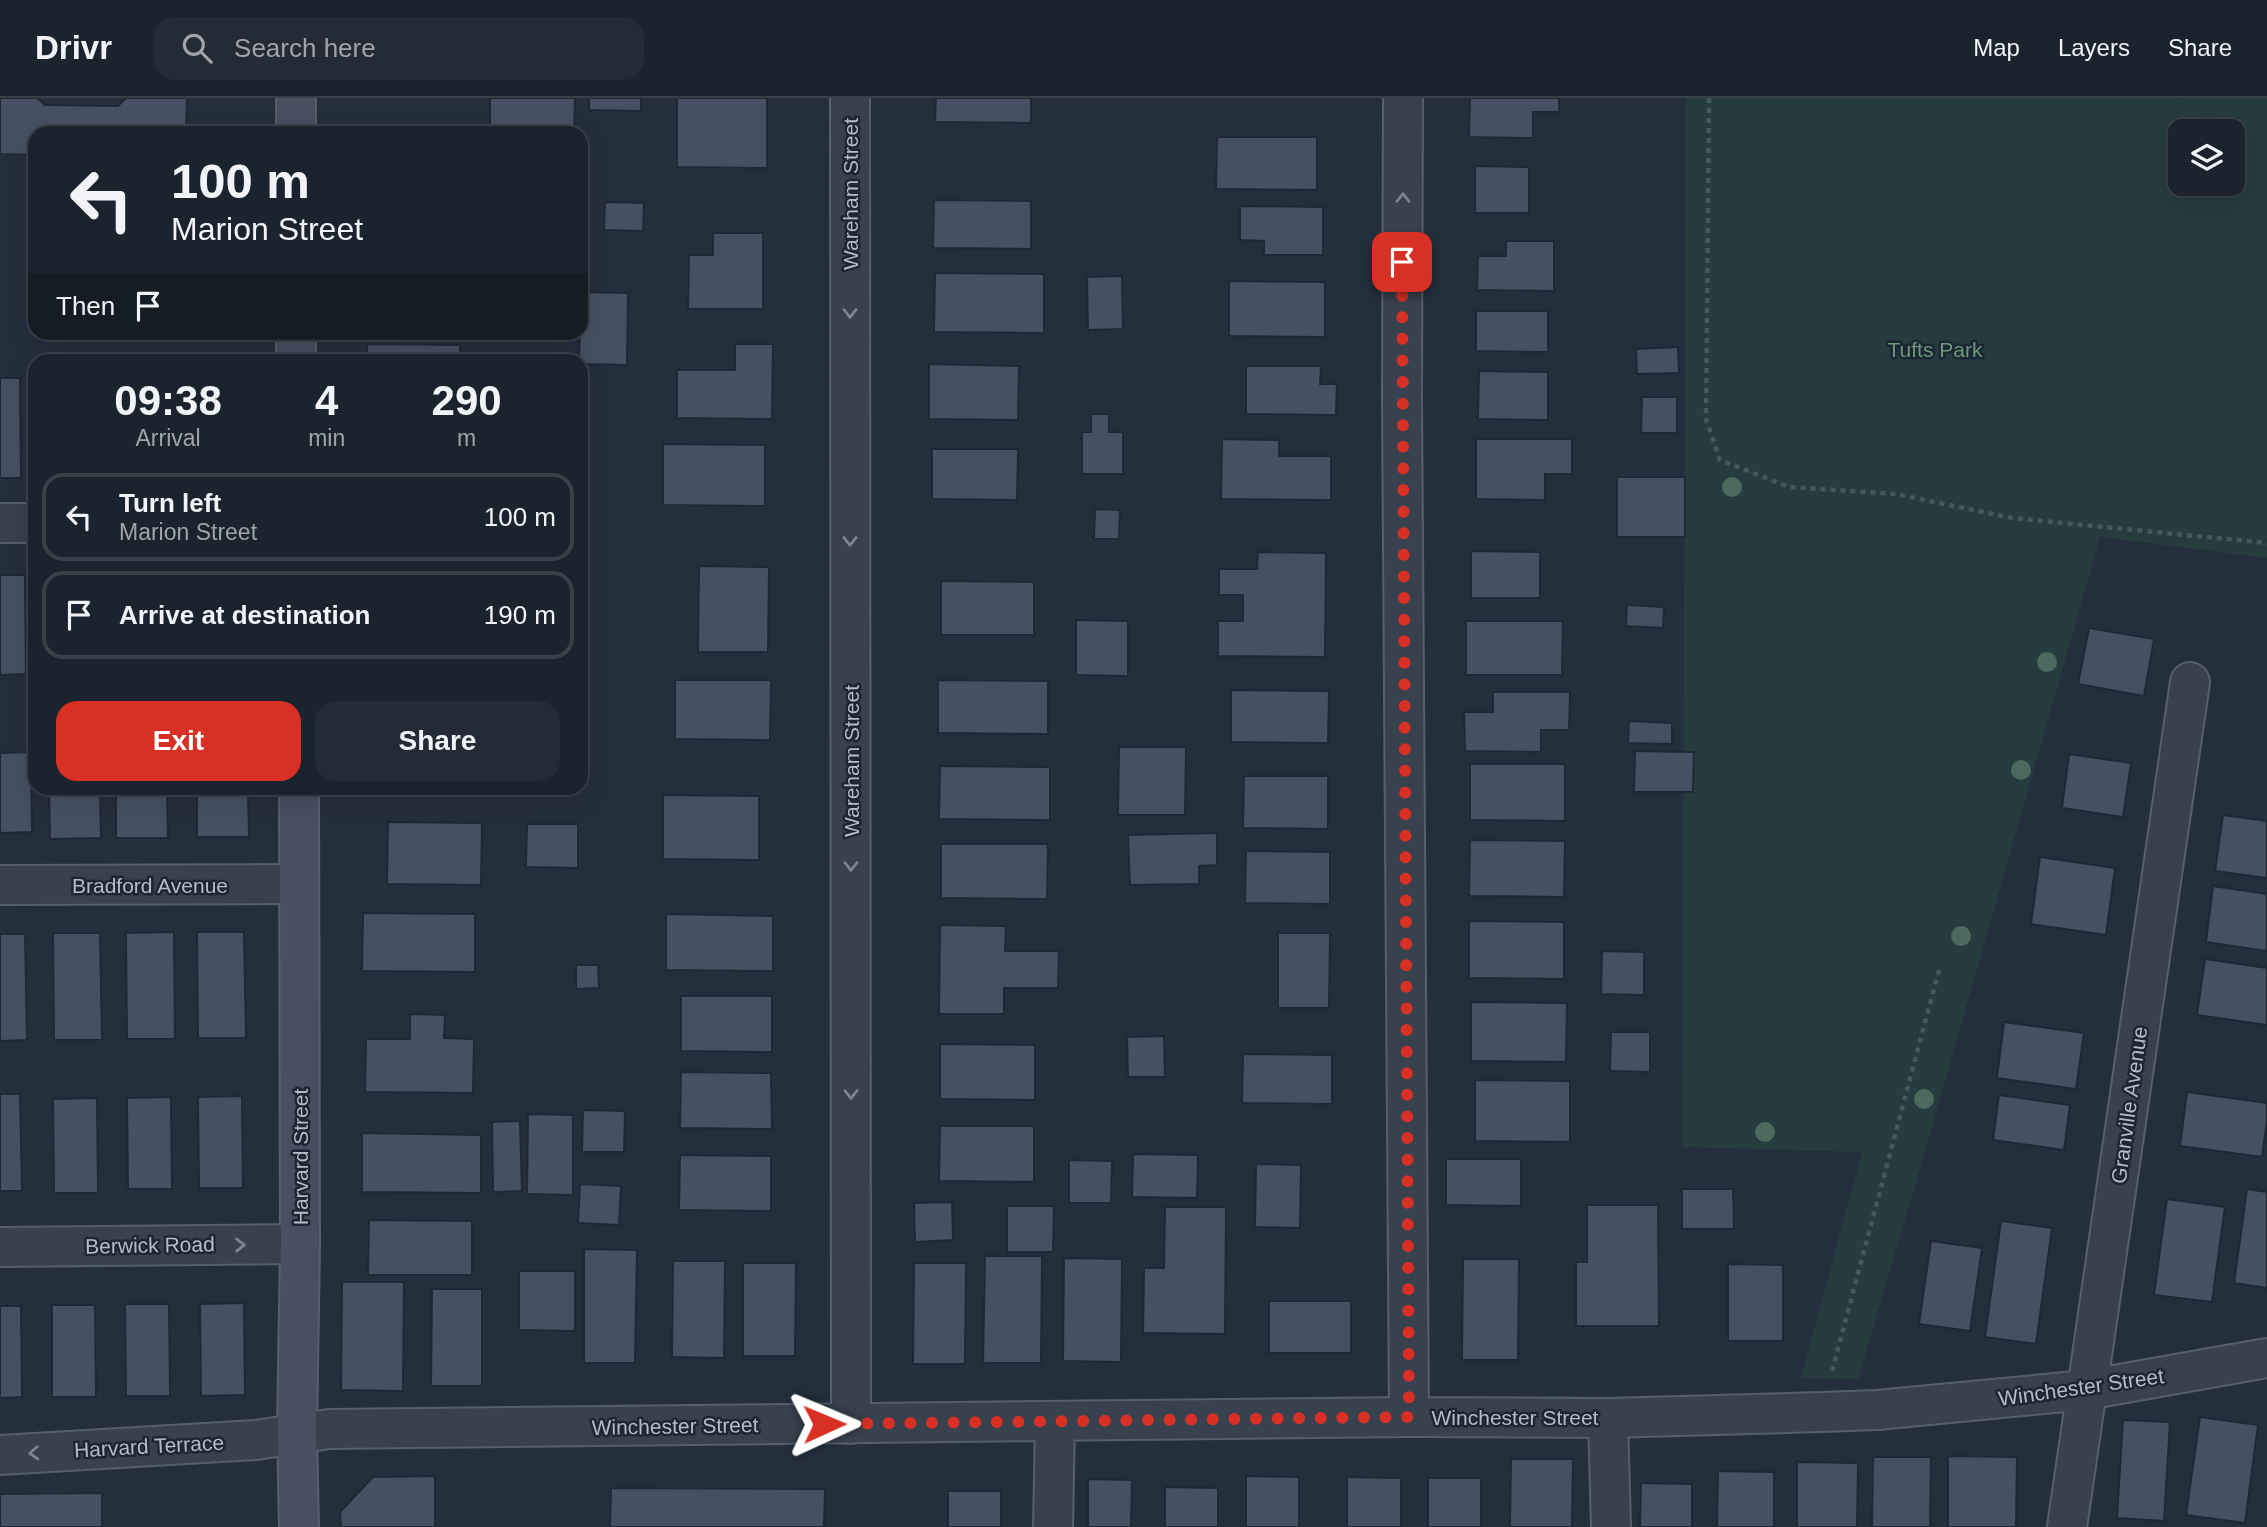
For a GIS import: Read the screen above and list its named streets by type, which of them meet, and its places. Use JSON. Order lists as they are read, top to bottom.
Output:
{
  "streets": {
    "main road": ["Harvard Street"],
    "street": [
      "Wareham Street",
      "Bradford Avenue",
      "Granville Avenue",
      "Berwick Road",
      "Winchester Street",
      "Harvard Terrace"
    ]
  },
  "crossings": [
    ["Wareham Street", "Winchester Street"],
    ["Bradford Avenue", "Harvard Street"],
    ["Granville Avenue", "Winchester Street"],
    ["Harvard Street", "Berwick Road"],
    ["Harvard Street", "Winchester Street"],
    ["Harvard Street", "Harvard Terrace"],
    ["Winchester Street", "Harvard Terrace"]
  ],
  "one_way": ["Wareham Street", "Berwick Road", "Harvard Terrace"],
  "parks": ["Tufts Park"],
  "page": {
    "header": "Drivr",
    "search": "Search here",
    "nav": ["Map", "Layers", "Share"],
    "turn": ["100 m", "Marion Street"],
    "then": "Then",
    "eta": [
      "09:38",
      "Arrival",
      "4",
      "min",
      "290",
      "m"
    ],
    "list": [
      {
        "name": "Turn left",
        "note": "Marion Street",
        "value": "100 m"
      },
      {
        "name": "Arrive at destination",
        "value": "190 m"
      }
    ],
    "buttons": ["Exit", "Share"]
  }
}
